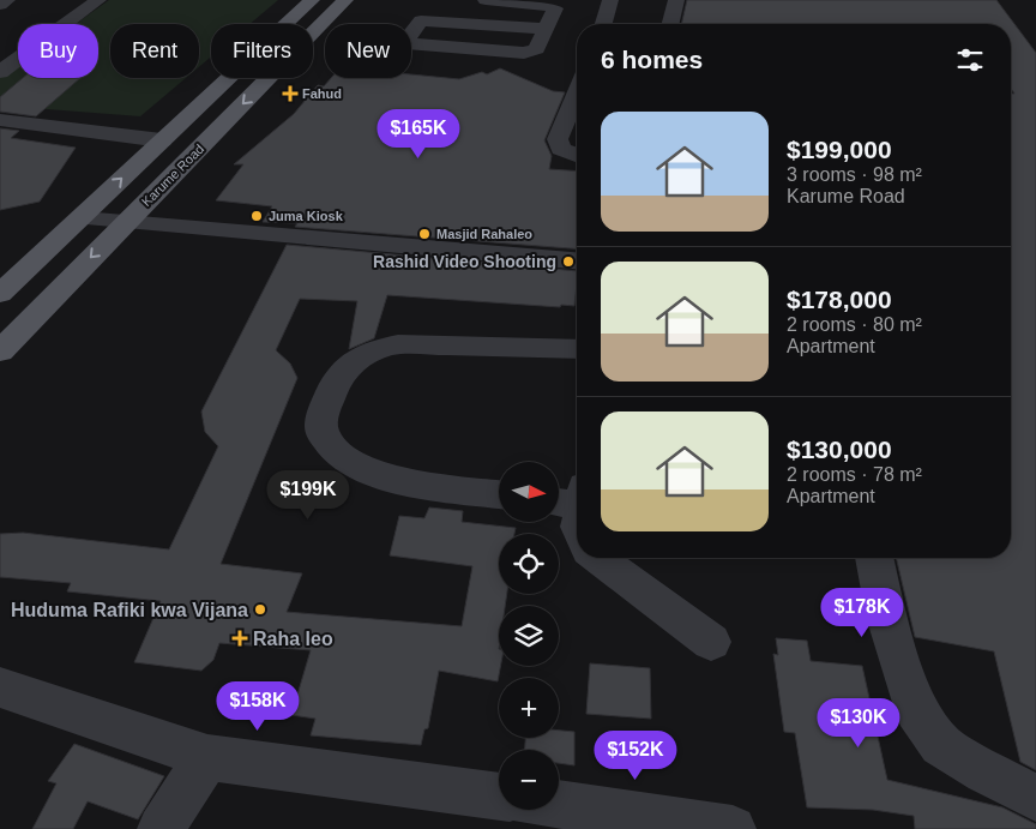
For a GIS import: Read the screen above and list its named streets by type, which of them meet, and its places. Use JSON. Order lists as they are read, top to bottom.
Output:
{
  "streets": {
    "main road": ["Karume Road"]
  },
  "places": {
    "health": ["Fahud", "Raha leo"],
    "other": [
      "Juma Kiosk",
      "Masjid Rahaleo",
      "Rashid Video Shooting",
      "Huduma Rafiki kwa Vijana"
    ]
  },
  "north": "right",
  "page": {
    "chip": [
      "Buy",
      "Rent",
      "Filters",
      "New"
    ],
    "heading": "6 homes",
    "list": [
      {
        "name": "$199,000",
        "note": "3 rooms · 98 m² · Karume Road"
      },
      {
        "name": "$178,000",
        "note": "2 rooms · 80 m² · Apartment"
      },
      {
        "name": "$130,000",
        "note": "2 rooms · 78 m² · Apartment"
      }
    ],
    "price": [
      "$165K",
      "$199K",
      "$178K",
      "$158K",
      "$130K",
      "$152K"
    ],
    "map_buttons": ["+", "−"]
  }
}
